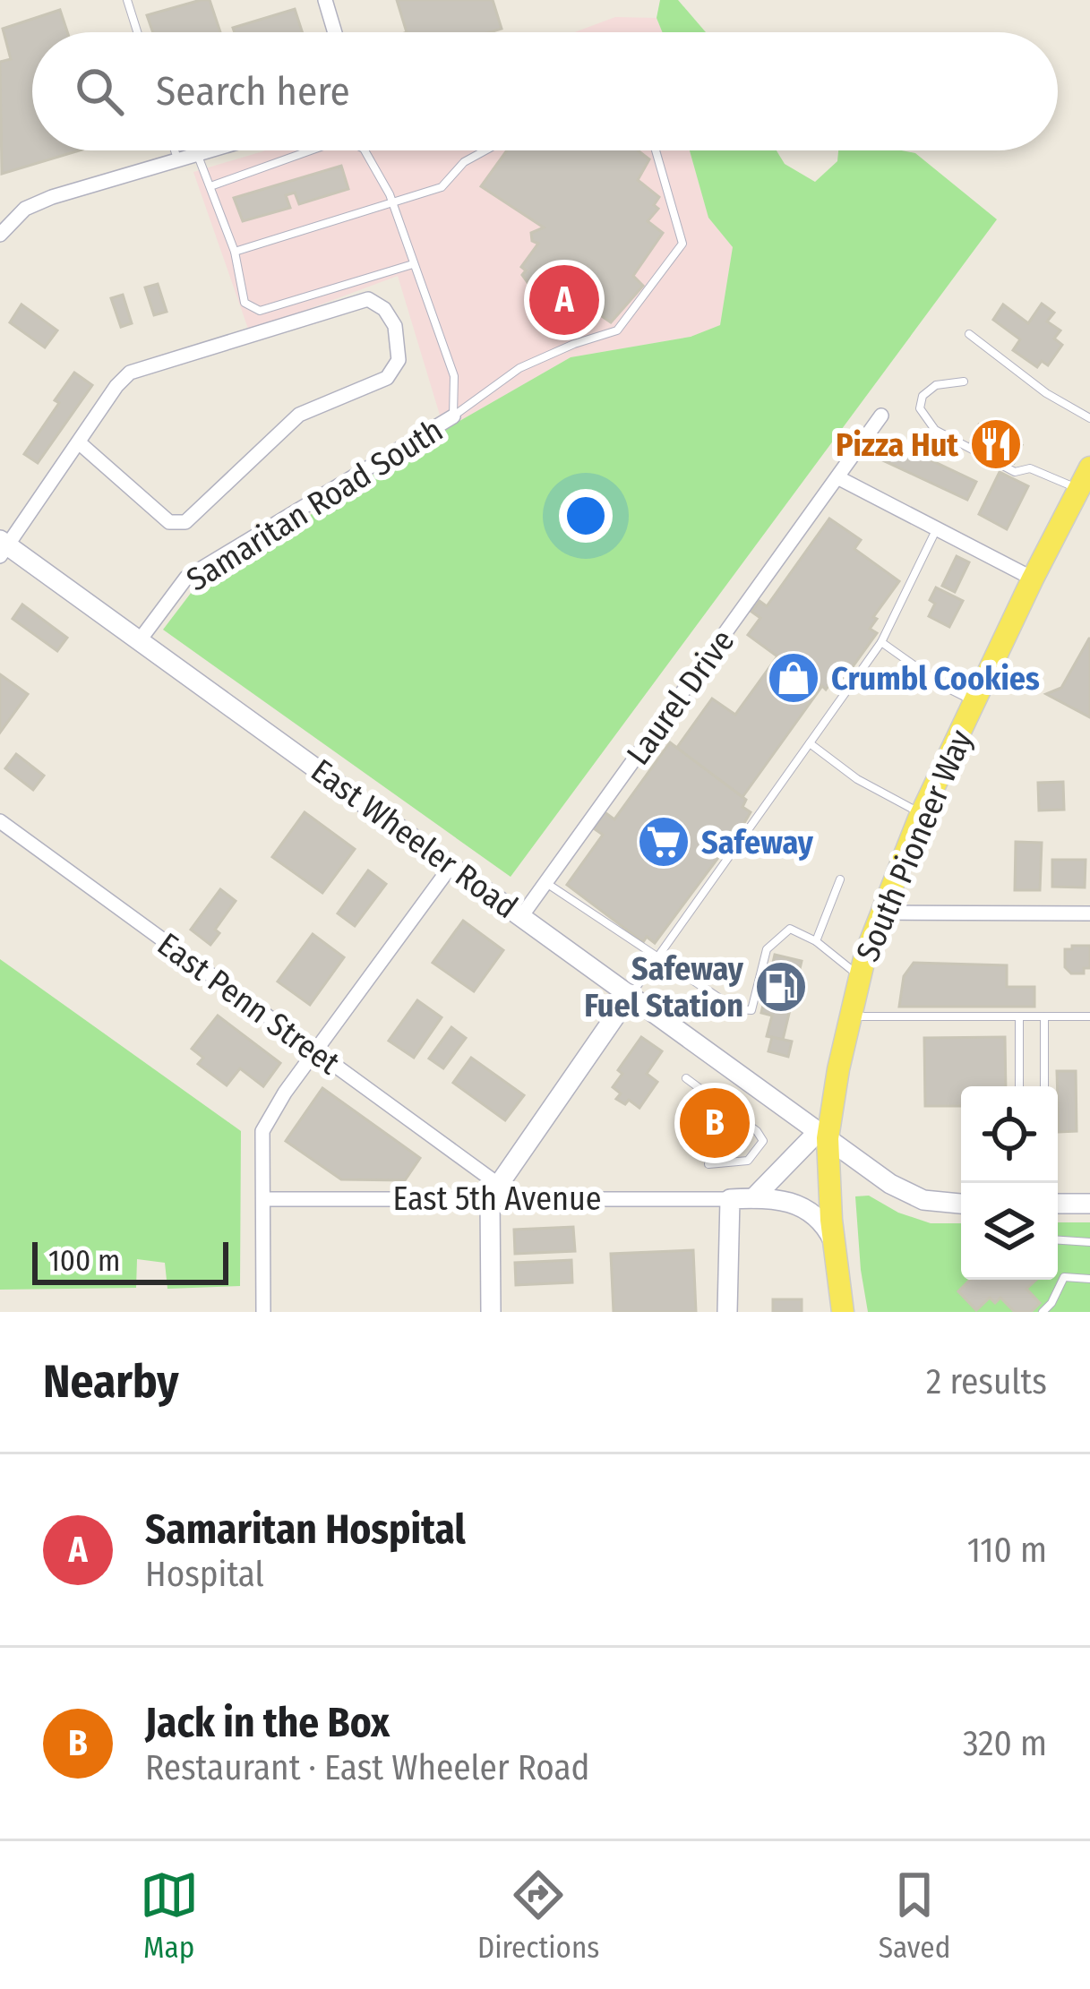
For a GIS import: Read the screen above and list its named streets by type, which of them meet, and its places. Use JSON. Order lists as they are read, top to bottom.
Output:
{
  "streets": {
    "main road": ["East Wheeler Road", "South Pioneer Way"],
    "street": [
      "Samaritan Road South",
      "Laurel Drive",
      "East Penn Street",
      "East 5th Avenue"
    ]
  },
  "crossings": [
    ["Samaritan Road South", "East Wheeler Road"],
    ["Laurel Drive", "East Wheeler Road"],
    ["East Wheeler Road", "South Pioneer Way"],
    ["East Penn Street", "East 5th Avenue"]
  ],
  "places": {
    "restaurant": ["Pizza Hut"],
    "shop": ["Crumbl Cookies"],
    "supermarket": ["Safeway"],
    "fuel station": ["Safeway Fuel Station"]
  },
  "scale_bar": "100 m",
  "page": {
    "search": "Search here",
    "pins": ["A", "B"],
    "scale": "100 m",
    "heading": ["Nearby", "2 results"],
    "list": [
      {
        "mark": "A",
        "name": "Samaritan Hospital",
        "note": "Hospital",
        "value": "110 m"
      },
      {
        "mark": "B",
        "name": "Jack in the Box",
        "note": "Restaurant · East Wheeler Road",
        "value": "320 m"
      }
    ],
    "nav": ["Map", "Directions", "Saved"]
  }
}
